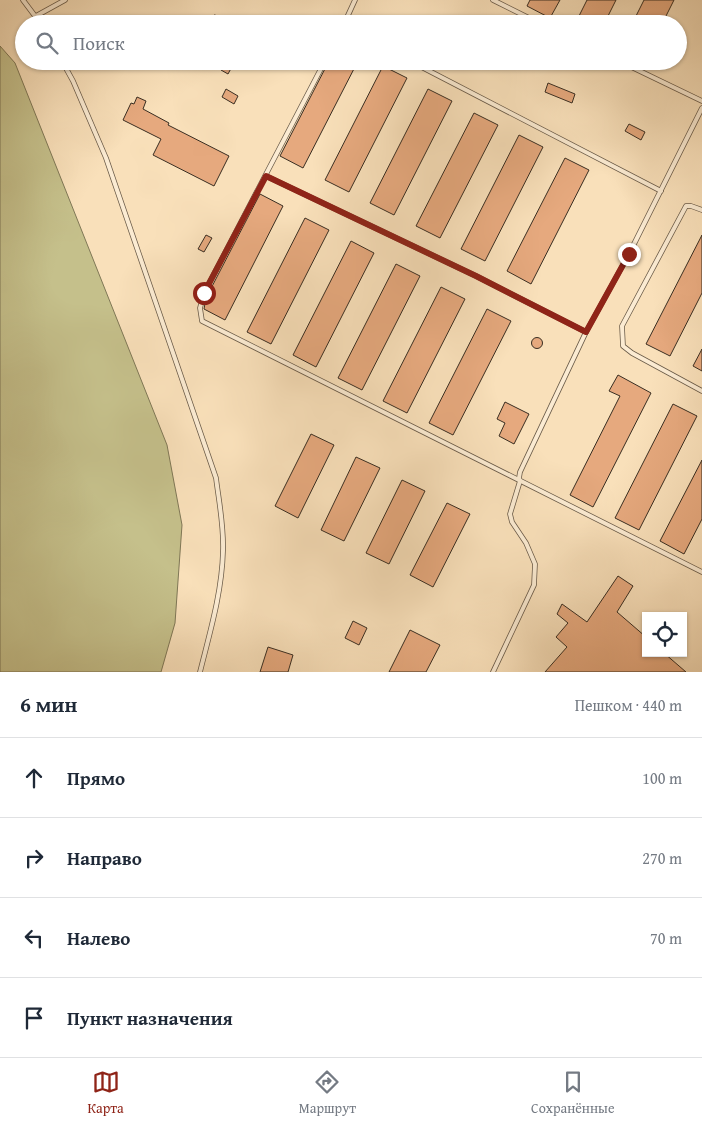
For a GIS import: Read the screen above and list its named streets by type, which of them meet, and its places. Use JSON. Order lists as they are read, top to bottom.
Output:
{
  "page": {
    "search": "Поиск",
    "heading": ["6 мин", "Пешком · 440 m"],
    "list": [
      ["Прямо", "100 m"],
      ["Направо", "270 m"],
      ["Налево", "70 m"],
      "Пункт назначения"
    ],
    "nav": ["Карта", "Маршрут", "Сохранённые"]
  }
}
